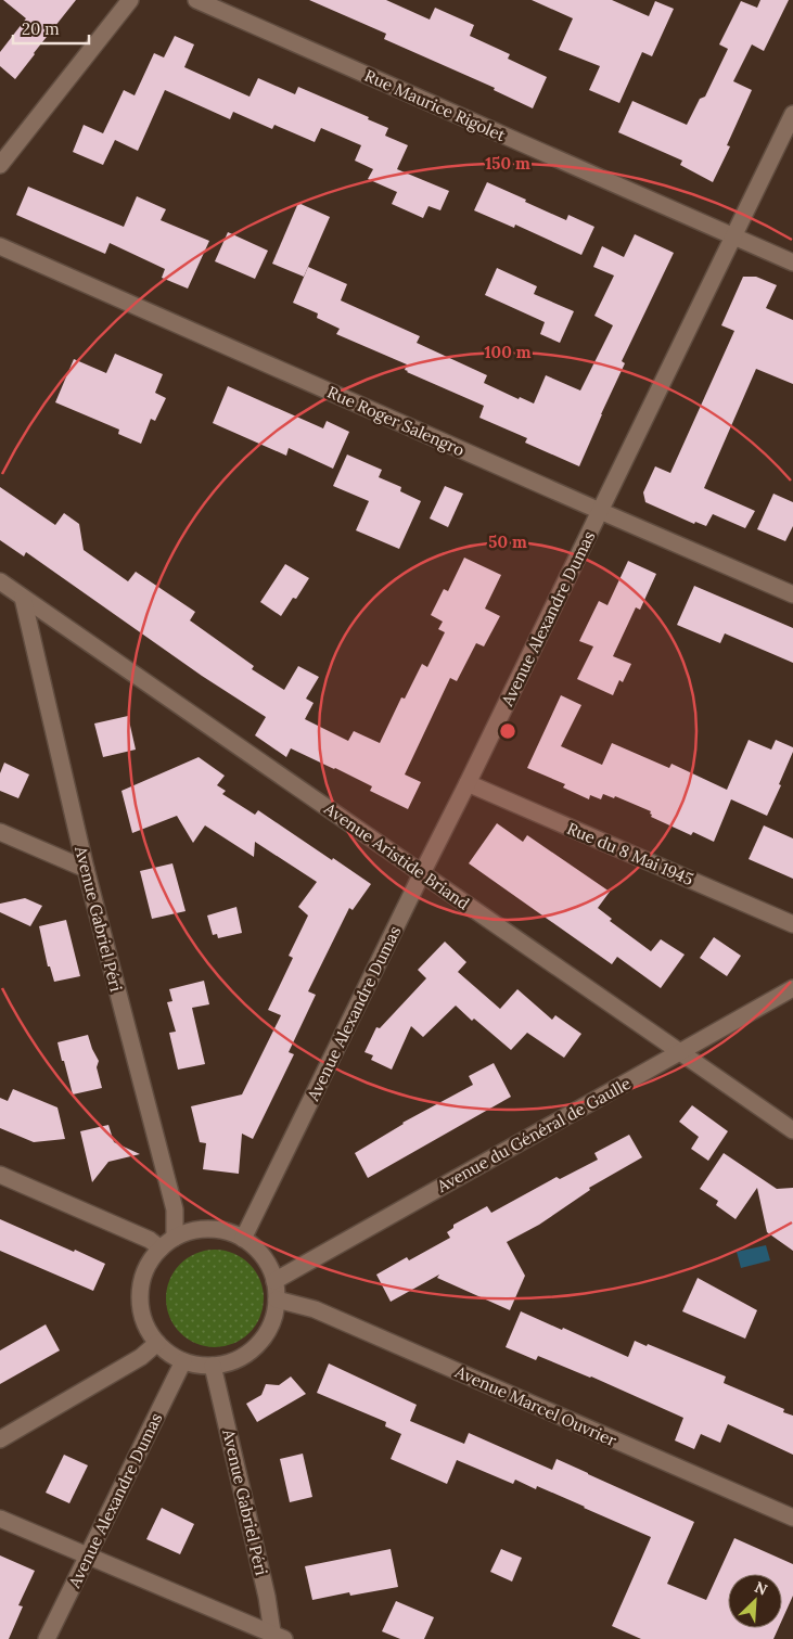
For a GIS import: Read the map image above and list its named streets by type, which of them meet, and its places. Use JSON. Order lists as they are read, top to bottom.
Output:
{
  "streets": {
    "street": [
      "Rue Maurice Rigolet",
      "Rue Roger Salengro",
      "Avenue Alexandre Dumas",
      "Rue du 8 Mai 1945",
      "Avenue Aristide Briand",
      "Avenue Gabriel Péri",
      "Avenue du Général de Gaulle",
      "Avenue Marcel Ouvrier"
    ]
  },
  "crossings": [
    ["Rue Maurice Rigolet", "Avenue Alexandre Dumas"],
    ["Rue Roger Salengro", "Avenue Alexandre Dumas"],
    ["Avenue Alexandre Dumas", "Rue du 8 Mai 1945"],
    ["Avenue Alexandre Dumas", "Avenue Aristide Briand"],
    ["Avenue Alexandre Dumas", "Avenue Gabriel Péri"],
    ["Avenue Alexandre Dumas", "Avenue du Général de Gaulle"],
    ["Avenue Alexandre Dumas", "Avenue Marcel Ouvrier"],
    ["Avenue Aristide Briand", "Avenue Gabriel Péri"],
    ["Avenue Aristide Briand", "Avenue du Général de Gaulle"],
    ["Avenue Gabriel Péri", "Avenue du Général de Gaulle"],
    ["Avenue Gabriel Péri", "Avenue Marcel Ouvrier"],
    ["Avenue du Général de Gaulle", "Avenue Marcel Ouvrier"]
  ],
  "scale_bar": "20 m",
  "north": "top right",
  "rings": ["150 m", "100 m", "50 m"]
}
